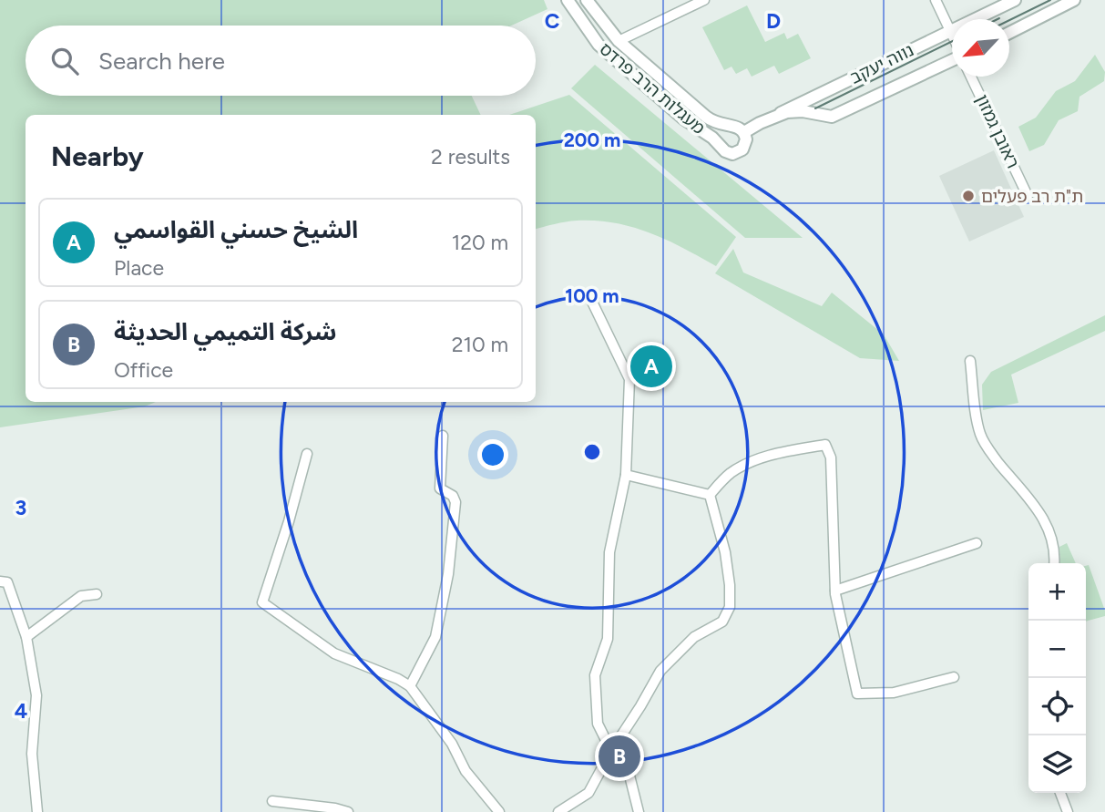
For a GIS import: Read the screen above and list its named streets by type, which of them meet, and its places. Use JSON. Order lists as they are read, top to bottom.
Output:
{
  "streets": {
    "street": ["נווה יעקב", "מעגלות הרב פרדס", "ראובן גמזון"]
  },
  "crossings": [
    ["נווה יעקב", "מעגלות הרב פרדס"]
  ],
  "places": ["ת\"ת רב פעלים"],
  "north": "bottom left",
  "page": {
    "search": "Search here",
    "heading": ["Nearby", "2 results"],
    "list": [
      {
        "mark": "A",
        "name": "الشيخ حسني القواسمي",
        "note": "Place",
        "value": "120 m"
      },
      {
        "mark": "B",
        "name": "شركة التميمي الحديثة",
        "note": "Office",
        "value": "210 m"
      }
    ],
    "pins": ["A", "B"],
    "map_buttons": ["+", "−"]
  },
  "grid": {
    "columns": ["C", "D"],
    "rows": ["3", "4"]
  },
  "rings": ["200 m", "100 m"]
}
